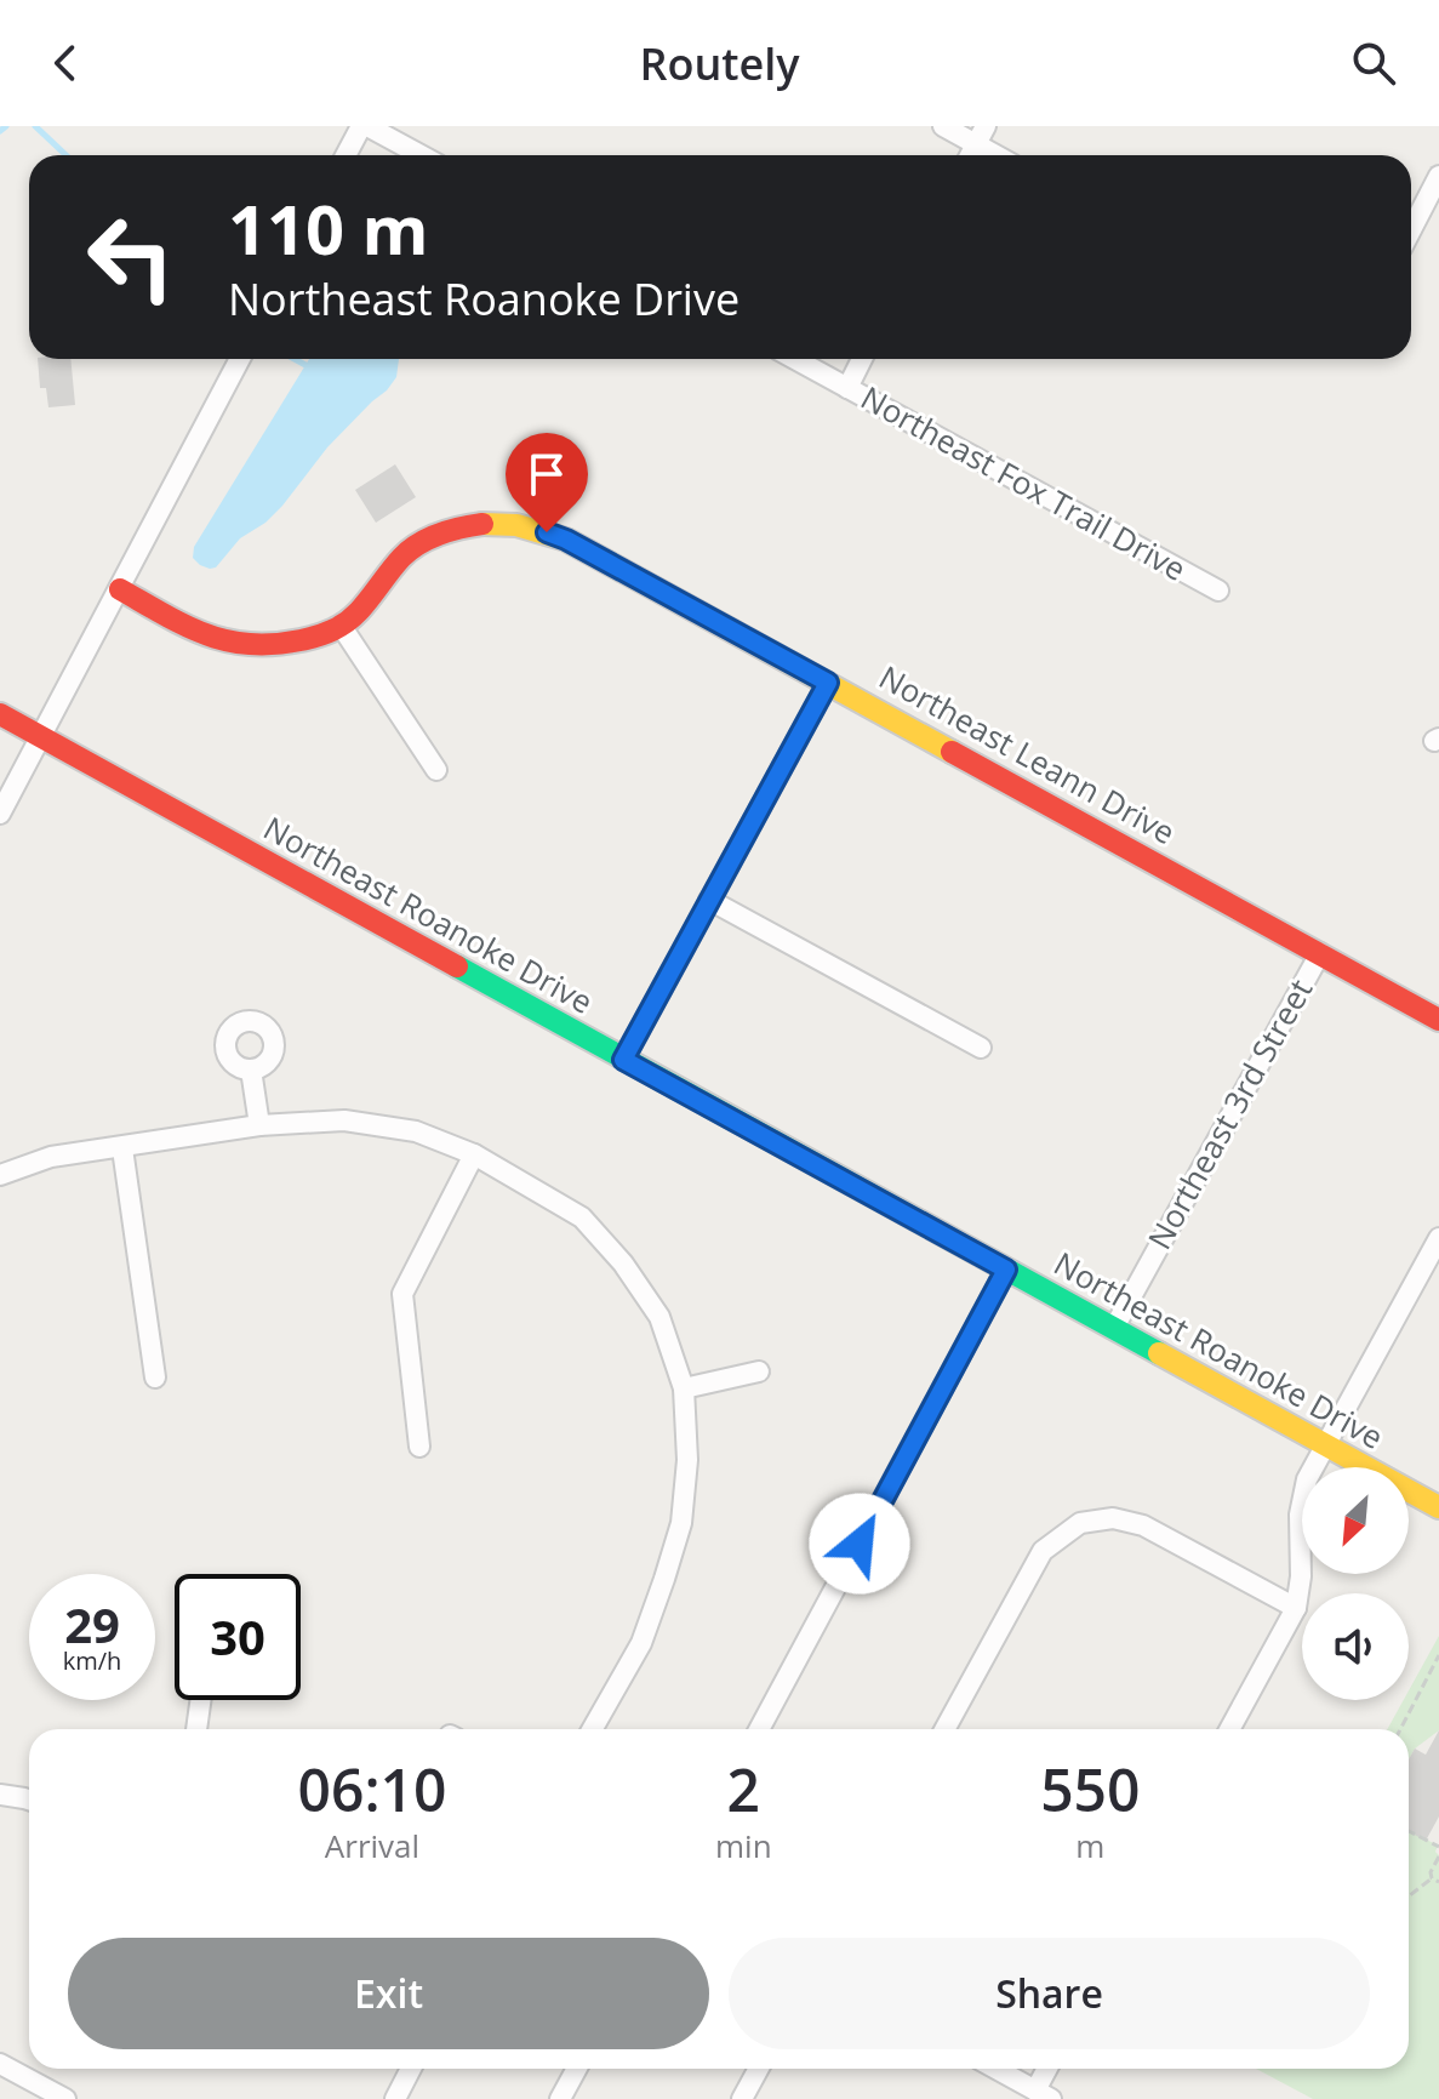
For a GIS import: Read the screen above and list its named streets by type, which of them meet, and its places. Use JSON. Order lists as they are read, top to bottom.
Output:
{
  "streets": {
    "street": [
      "Northeast Fox Trail Drive",
      "Northeast Leann Drive",
      "Northeast Roanoke Drive",
      "Northeast 3rd Street"
    ]
  },
  "crossings": [
    ["Northeast Leann Drive", "Northeast 3rd Street"],
    ["Northeast Roanoke Drive", "Northeast 3rd Street"]
  ],
  "north": "bottom left",
  "page": {
    "header": "Routely",
    "turn": ["110 m", "Northeast Roanoke Drive"],
    "speed": "29 km/h",
    "limit": "30",
    "eta": [
      "06:10",
      "Arrival",
      "2",
      "min",
      "550",
      "m"
    ],
    "buttons": ["Exit", "Share"]
  }
}
